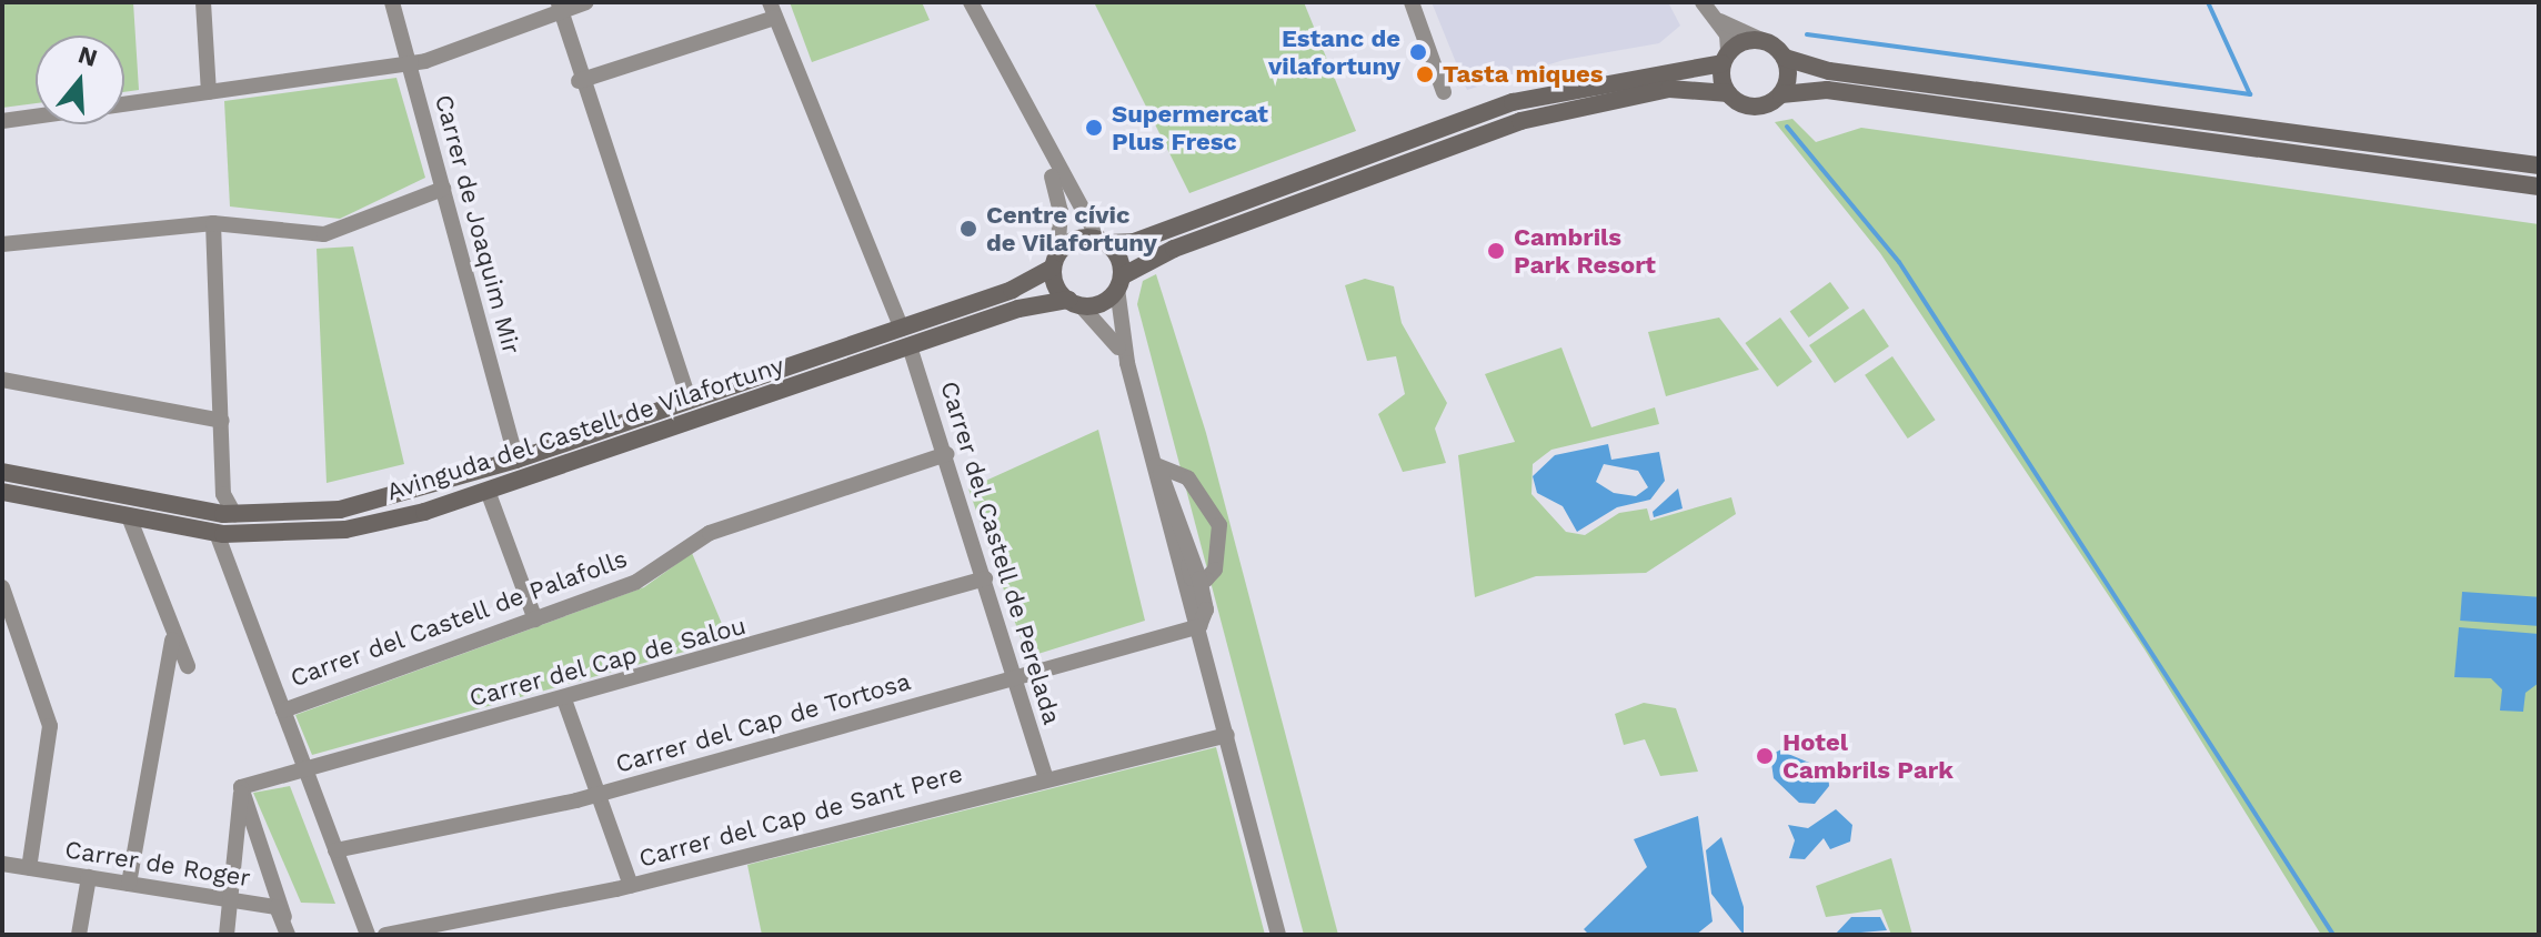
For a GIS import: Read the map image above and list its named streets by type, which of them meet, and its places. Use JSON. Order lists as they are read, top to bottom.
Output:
{
  "streets": {
    "street": [
      "Carrer de Joaquim Mir",
      "Avinguda del Castell de Vilafortuny",
      "Carrer del Castell de Perelada",
      "Carrer del Castell de Palafolls",
      "Carrer del Cap de Salou",
      "Carrer del Cap de Tortosa",
      "Carrer del Cap de Sant Pere",
      "Carrer de Roger"
    ]
  },
  "crossings": [
    ["Carrer de Joaquim Mir", "Avinguda del Castell de Vilafortuny"],
    ["Avinguda del Castell de Vilafortuny", "Carrer del Castell de Perelada"],
    ["Carrer del Castell de Perelada", "Carrer del Castell de Palafolls"],
    ["Carrer del Castell de Perelada", "Carrer del Cap de Salou"],
    ["Carrer del Castell de Perelada", "Carrer del Cap de Tortosa"],
    ["Carrer del Castell de Perelada", "Carrer del Cap de Sant Pere"]
  ],
  "places": [
    "Estanc de vilafortuny",
    "Tasta miques",
    "Supermercat Plus Fresc",
    "Centre cívic de Vilafortuny",
    "Cambrils Park Resort",
    "Hotel Cambrils Park"
  ],
  "north": "top"
}
